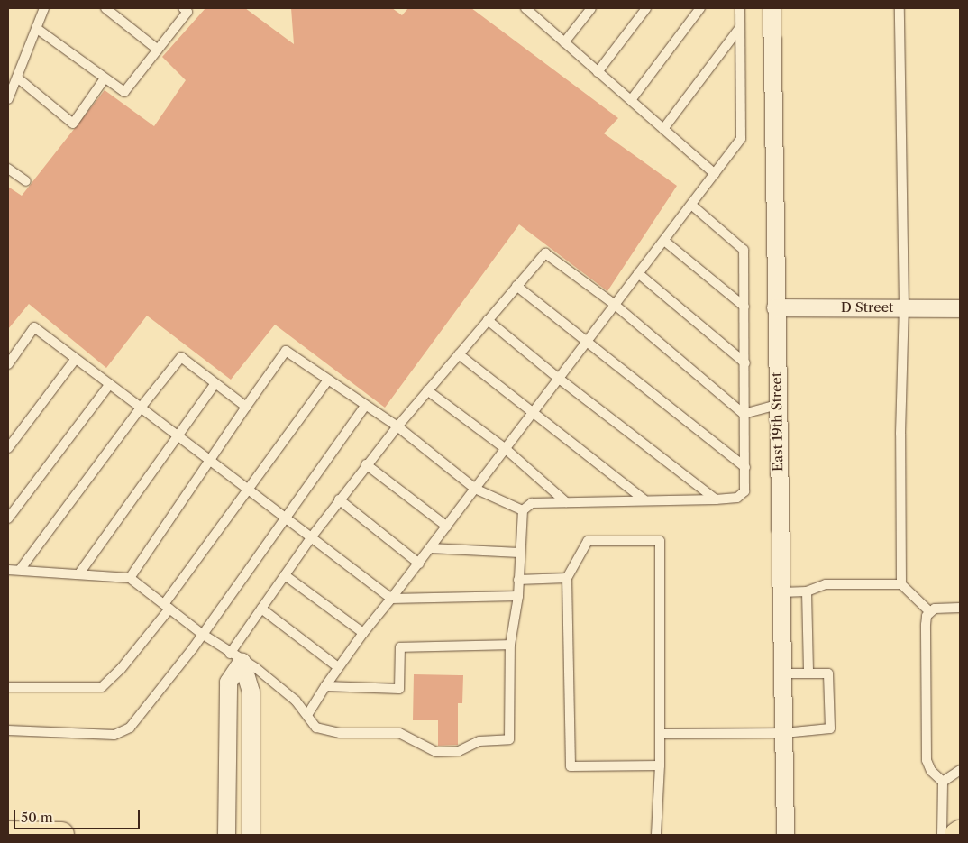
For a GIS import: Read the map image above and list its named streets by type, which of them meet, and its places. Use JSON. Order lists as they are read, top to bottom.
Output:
{
  "streets": {
    "street": ["D Street", "East 19th Street"]
  },
  "crossings": [
    ["D Street", "East 19th Street"]
  ],
  "scale_bar": "50 m"
}
